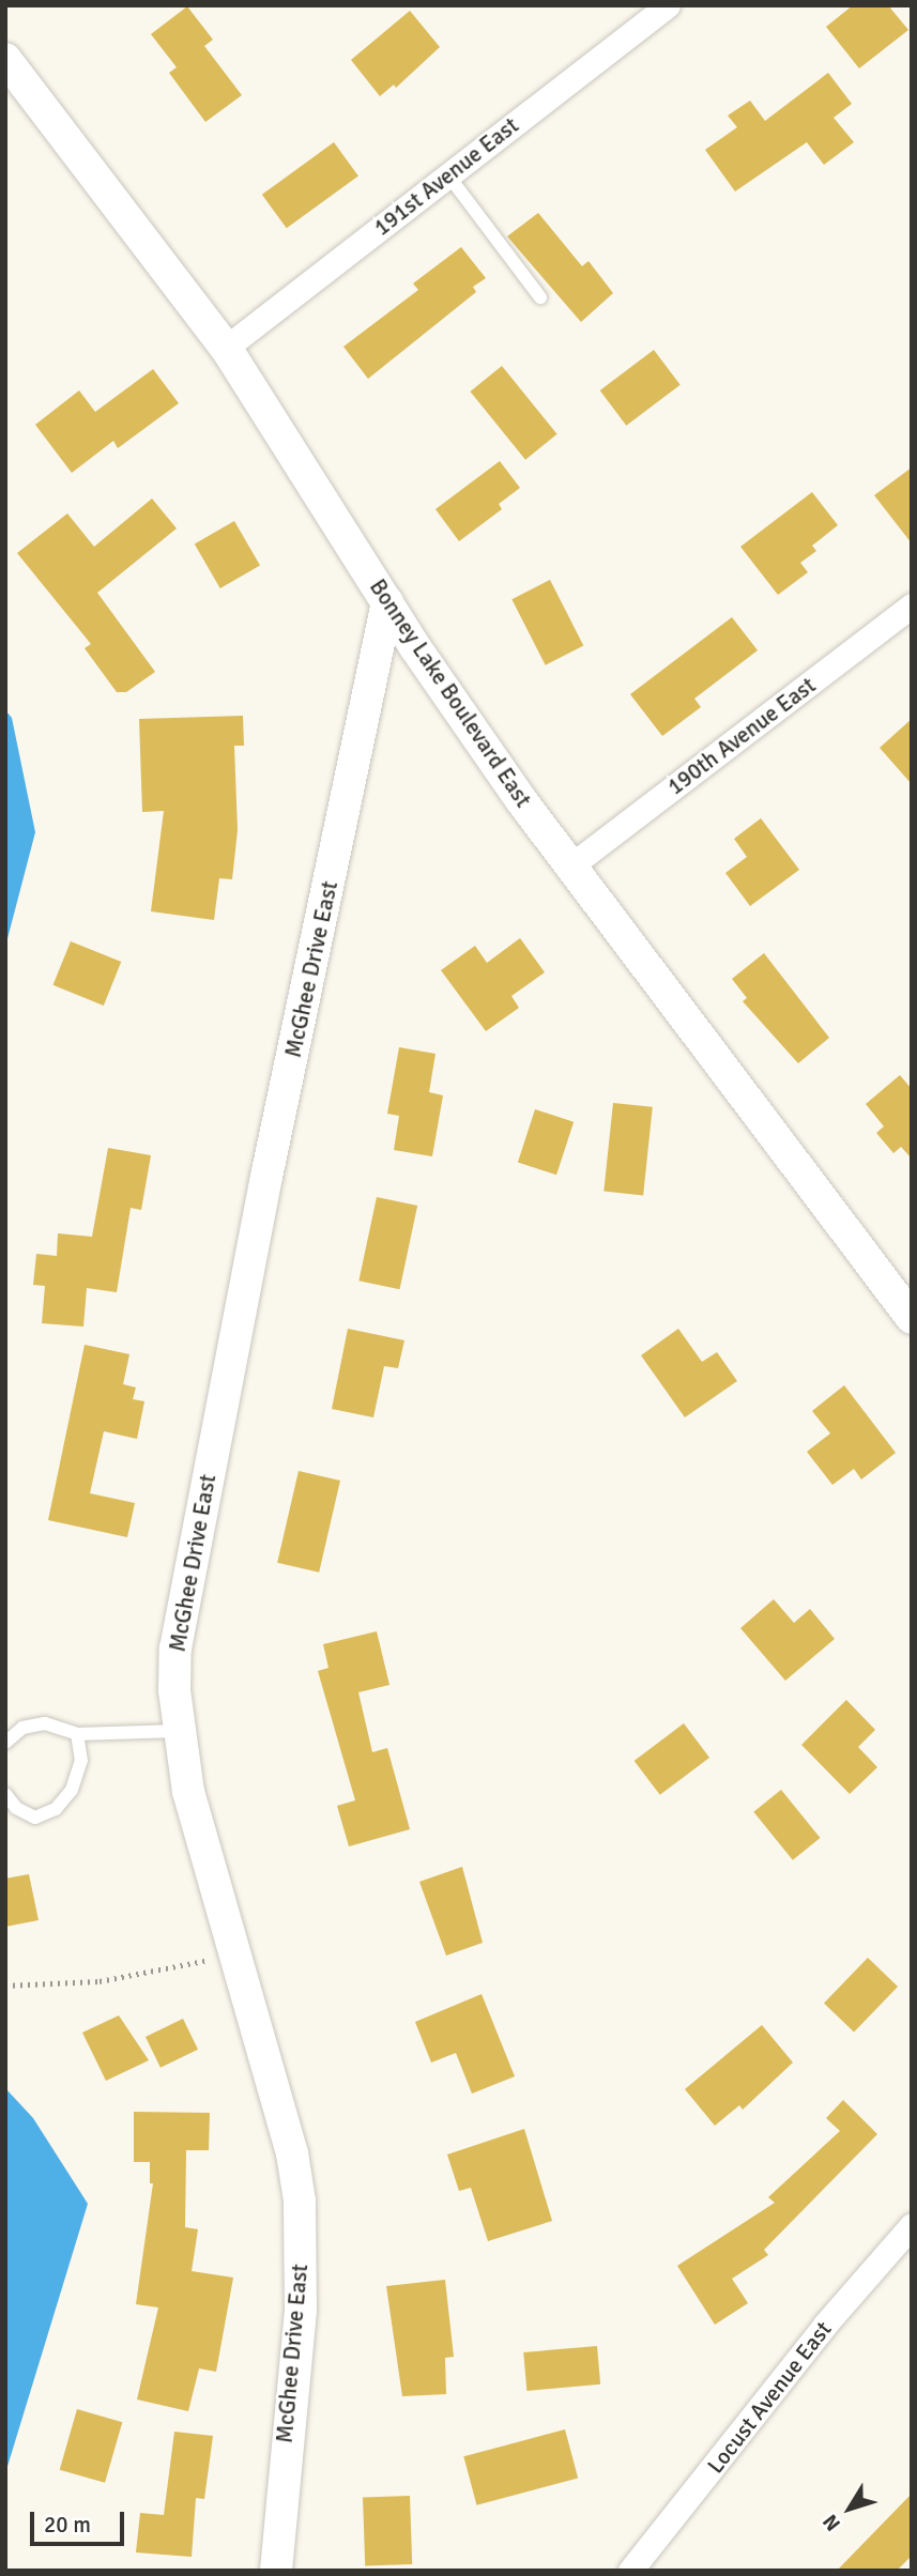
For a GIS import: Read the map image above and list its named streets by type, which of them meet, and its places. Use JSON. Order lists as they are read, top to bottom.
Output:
{
  "streets": {
    "street": [
      "191st Avenue East",
      "Bonney Lake Boulevard East",
      "190th Avenue East",
      "McGhee Drive East",
      "Locust Avenue East"
    ]
  },
  "crossings": [
    ["191st Avenue East", "Bonney Lake Boulevard East"],
    ["Bonney Lake Boulevard East", "190th Avenue East"],
    ["Bonney Lake Boulevard East", "McGhee Drive East"]
  ],
  "scale_bar": "20 m",
  "north": "bottom left"
}
